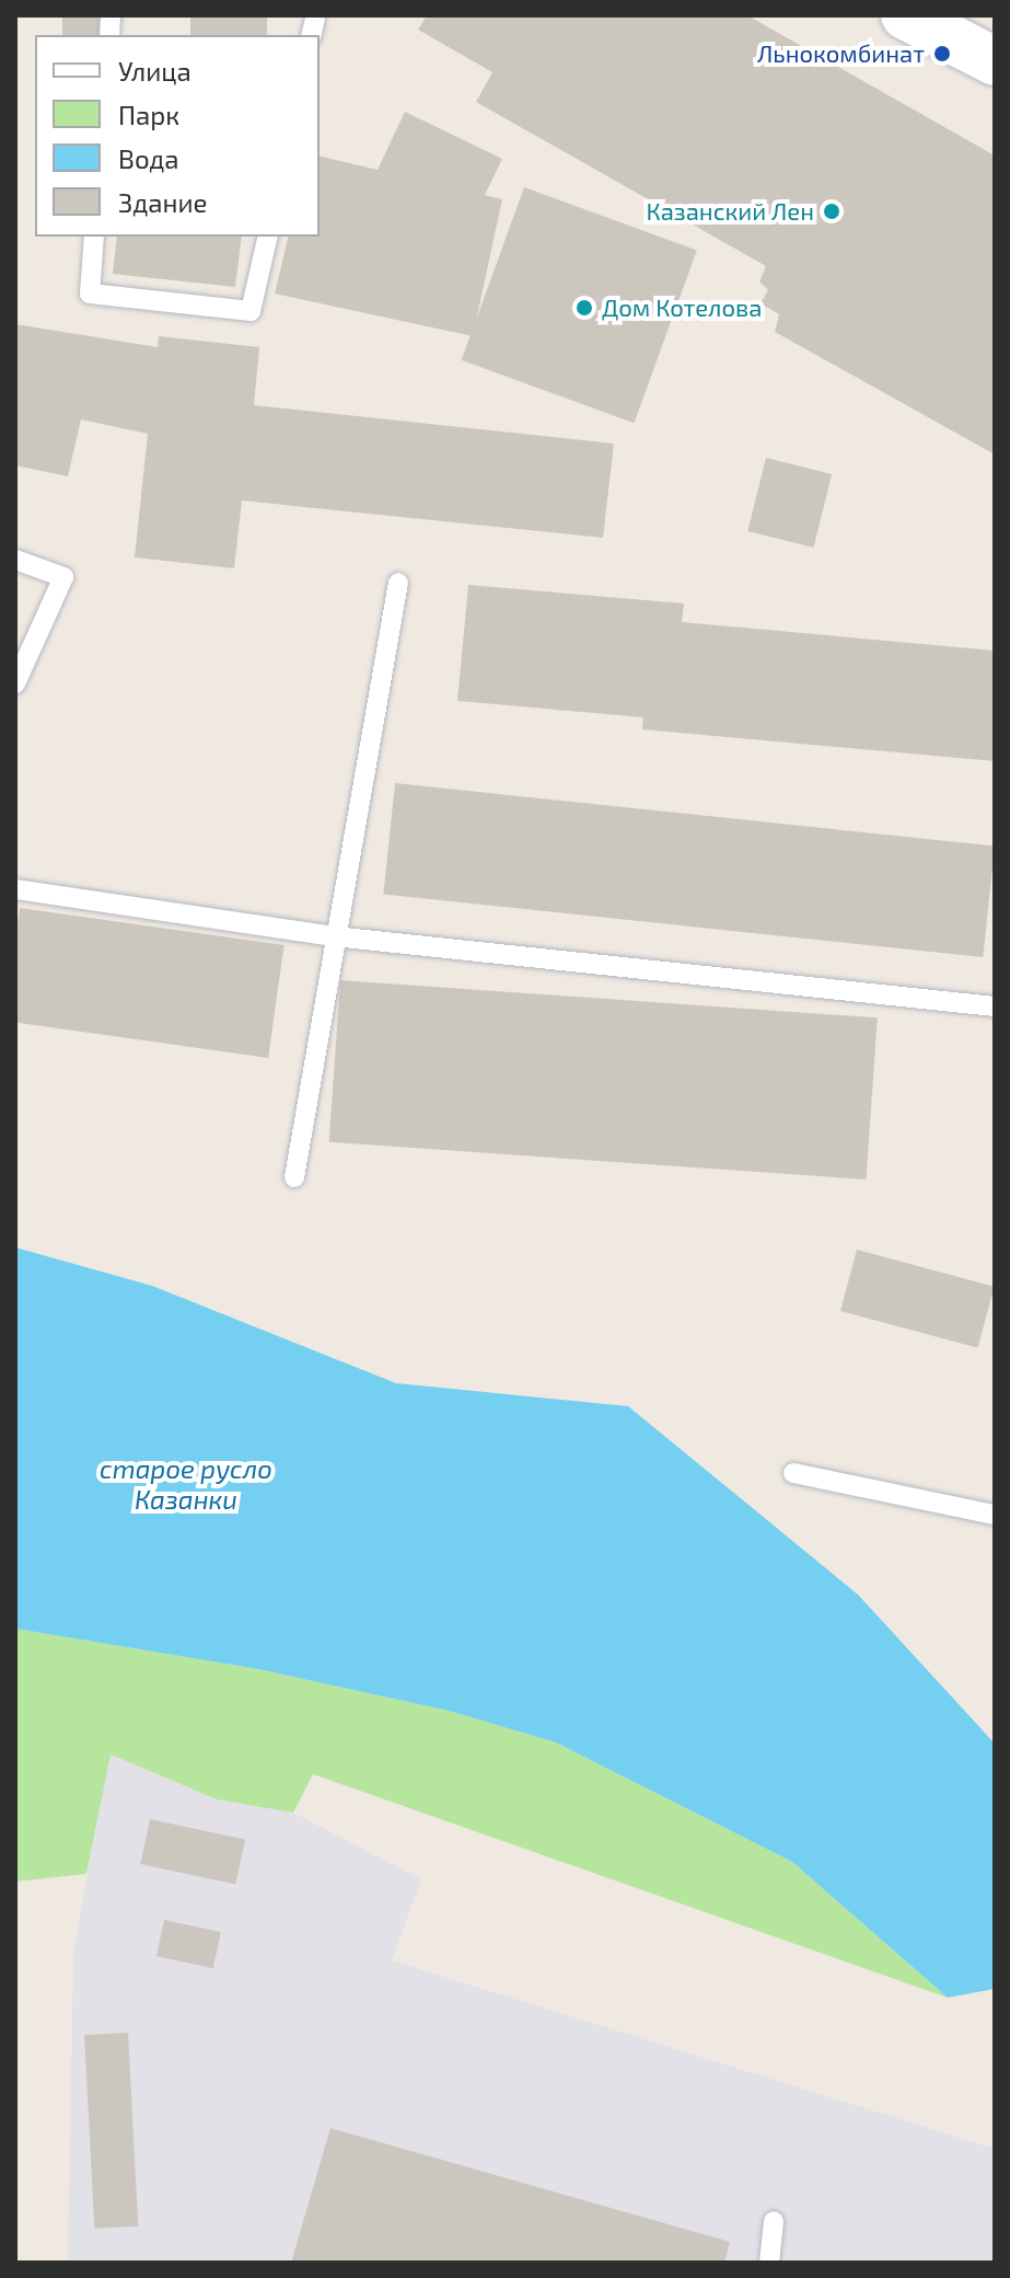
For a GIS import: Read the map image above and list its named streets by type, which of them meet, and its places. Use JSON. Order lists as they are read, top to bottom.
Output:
{
  "water": ["старое русло Казанки"],
  "places": ["Льнокомбинат", "Казанский Лен", "Дом Котелова"],
  "legend": [
    "Улица",
    "Парк",
    "Вода",
    "Здание"
  ]
}
